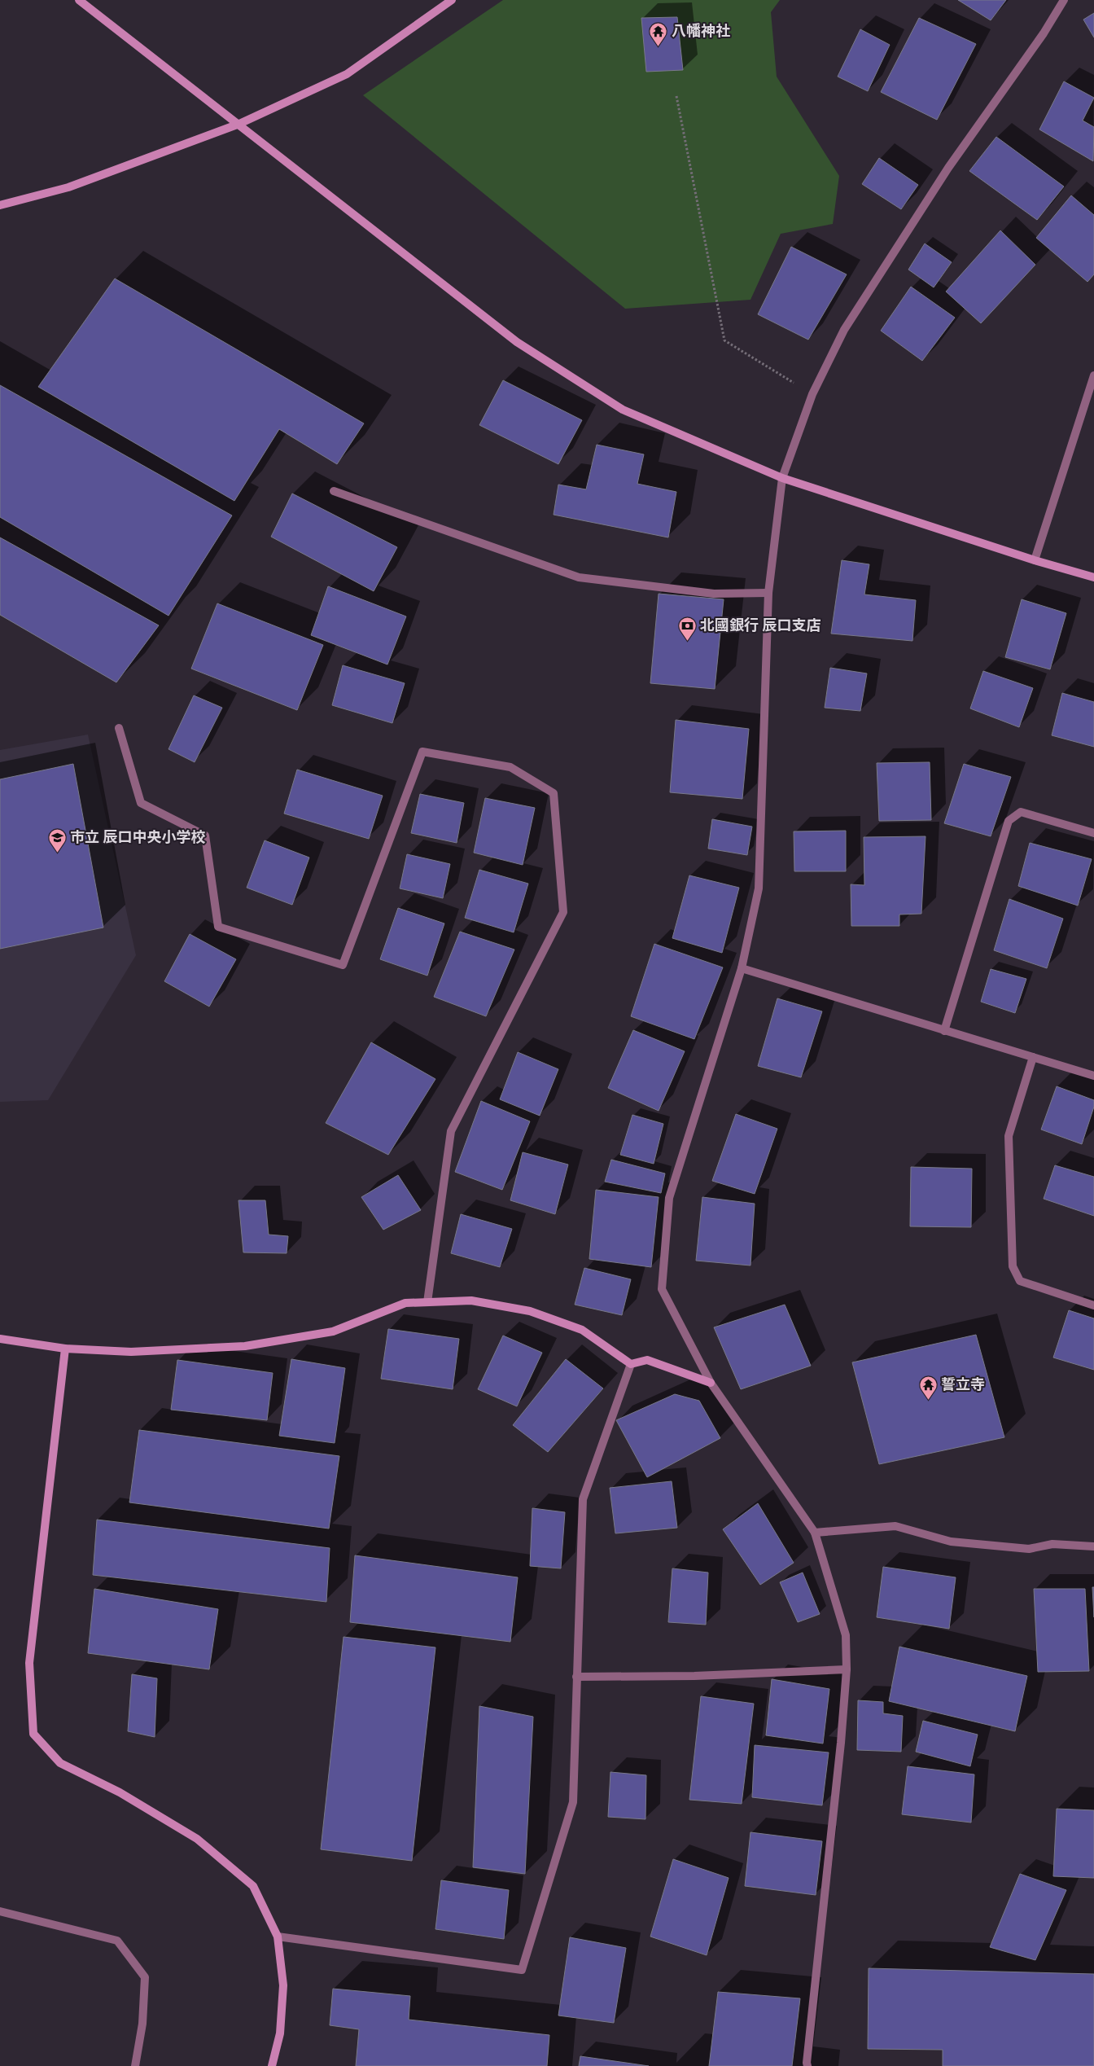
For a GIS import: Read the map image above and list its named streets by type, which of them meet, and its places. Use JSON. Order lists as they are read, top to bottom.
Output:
{
  "places": {
    "temple": ["八幡神社", "誓立寺"],
    "bank": ["北國銀行 辰口支店"],
    "school or university": ["市立 辰口中央小学校"]
  }
}
